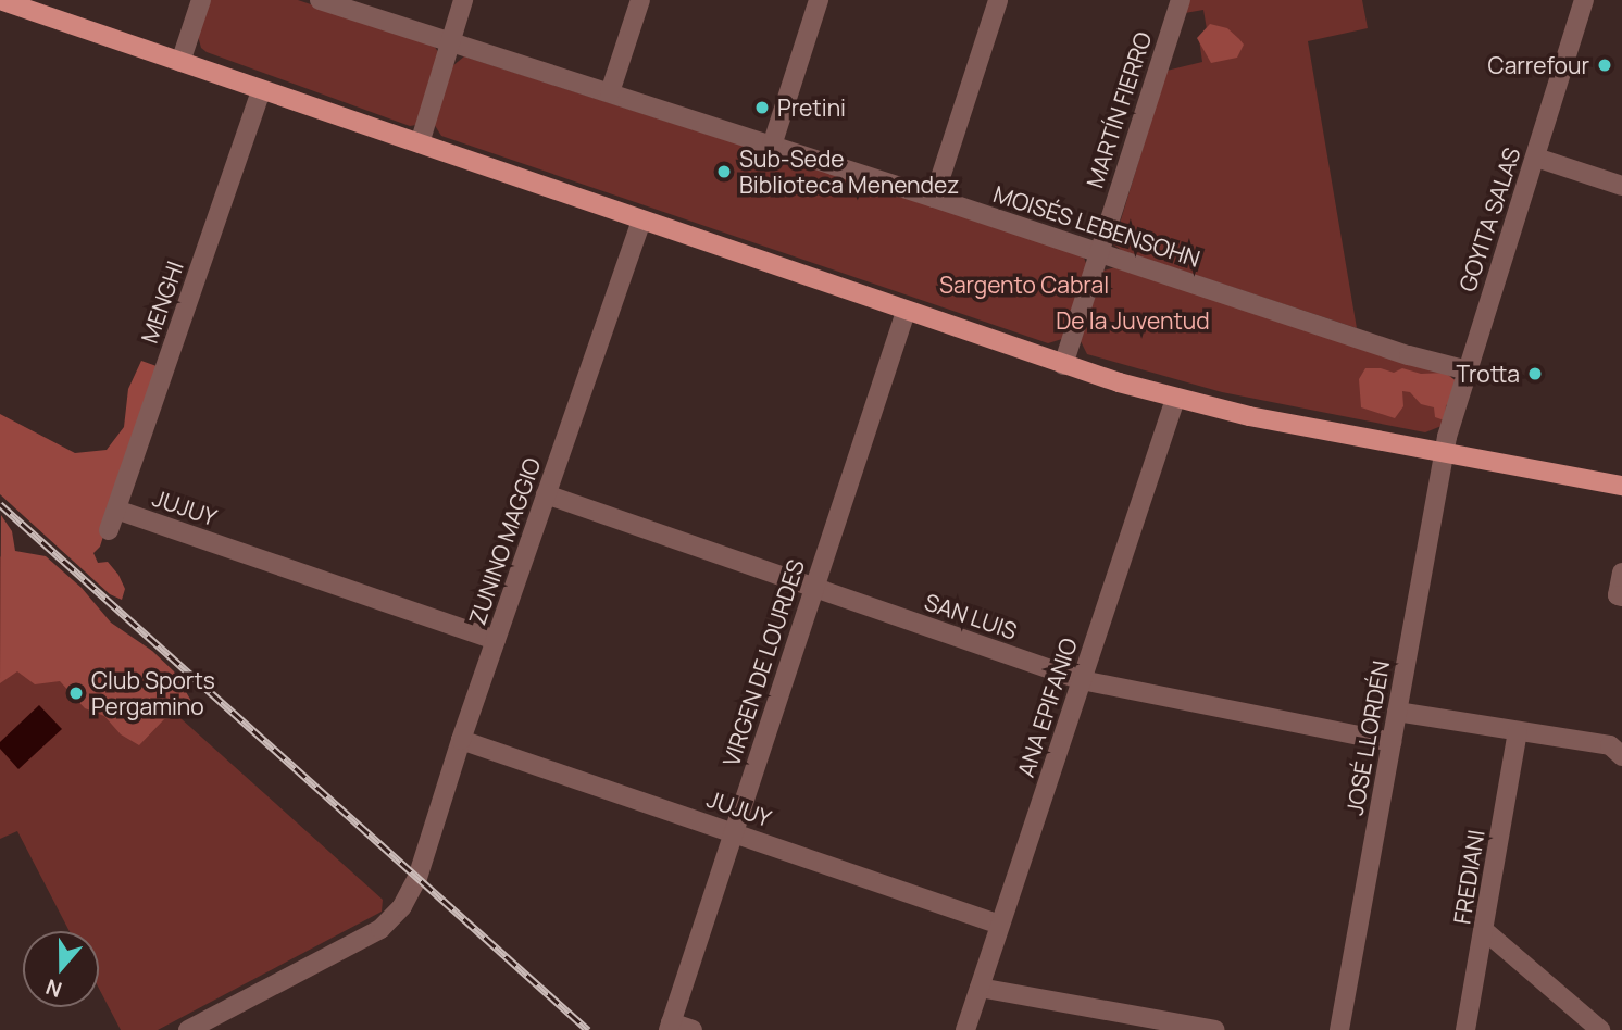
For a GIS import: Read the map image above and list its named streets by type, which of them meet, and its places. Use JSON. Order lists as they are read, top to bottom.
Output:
{
  "streets": {
    "street": [
      "MARTÍN FIERRO",
      "GOYITA SALAS",
      "MOISÉS LEBENSOHN",
      "MENGHI",
      "JUJUY",
      "ZUNINO MAGGIO",
      "SAN LUIS",
      "VIRGEN DE LOURDES",
      "ANA EPIFANIO",
      "JOSÉ LLORDÉN",
      "FREDIANI"
    ]
  },
  "crossings": [
    ["MARTÍN FIERRO", "MOISÉS LEBENSOHN"],
    ["GOYITA SALAS", "MOISÉS LEBENSOHN"],
    ["GOYITA SALAS", "JOSÉ LLORDÉN"],
    ["MENGHI", "JUJUY"],
    ["JUJUY", "ZUNINO MAGGIO"],
    ["JUJUY", "VIRGEN DE LOURDES"],
    ["JUJUY", "ANA EPIFANIO"],
    ["ZUNINO MAGGIO", "SAN LUIS"],
    ["SAN LUIS", "VIRGEN DE LOURDES"],
    ["SAN LUIS", "ANA EPIFANIO"],
    ["SAN LUIS", "JOSÉ LLORDÉN"]
  ],
  "parks": ["Sargento Cabral", "De la Juventud"],
  "places": [
    "Carrefour",
    "Pretini",
    "Sub-Sede Biblioteca Menendez",
    "Trotta",
    "Club Sports Pergamino"
  ],
  "north": "bottom"
}
